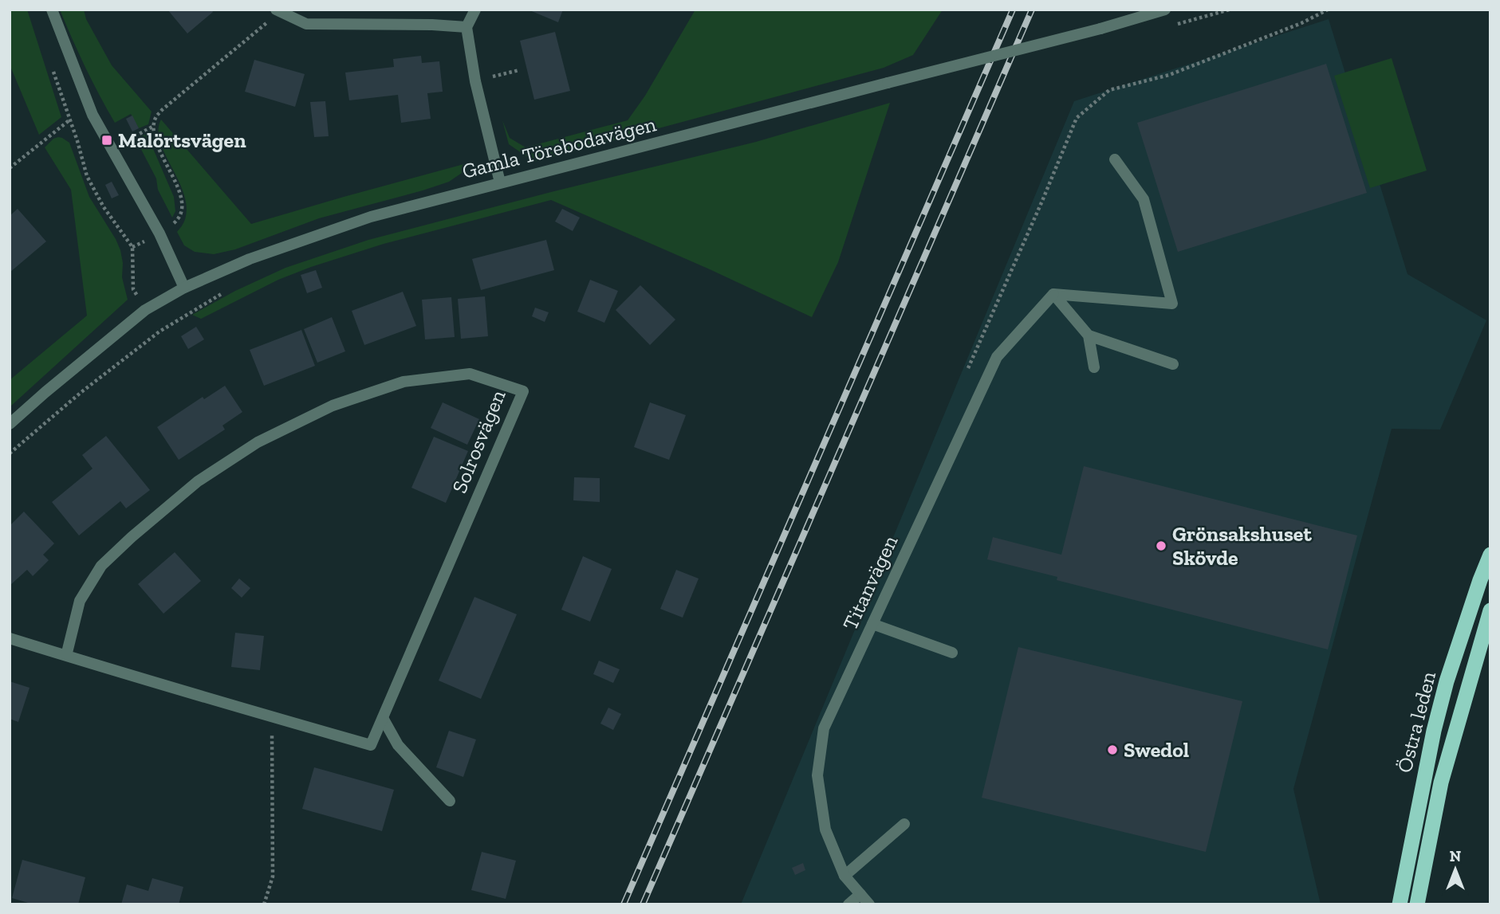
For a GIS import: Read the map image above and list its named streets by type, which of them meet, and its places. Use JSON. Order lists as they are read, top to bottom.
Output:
{
  "streets": {
    "highway": ["Östra leden"],
    "street": ["Gamla Törebodavägen", "Solrosvägen", "Titanvägen"]
  },
  "places": {
    "transit": ["Malörtsvägen"],
    "other": ["Grönsakshuset Skövde", "Swedol"]
  },
  "north": "top"
}
